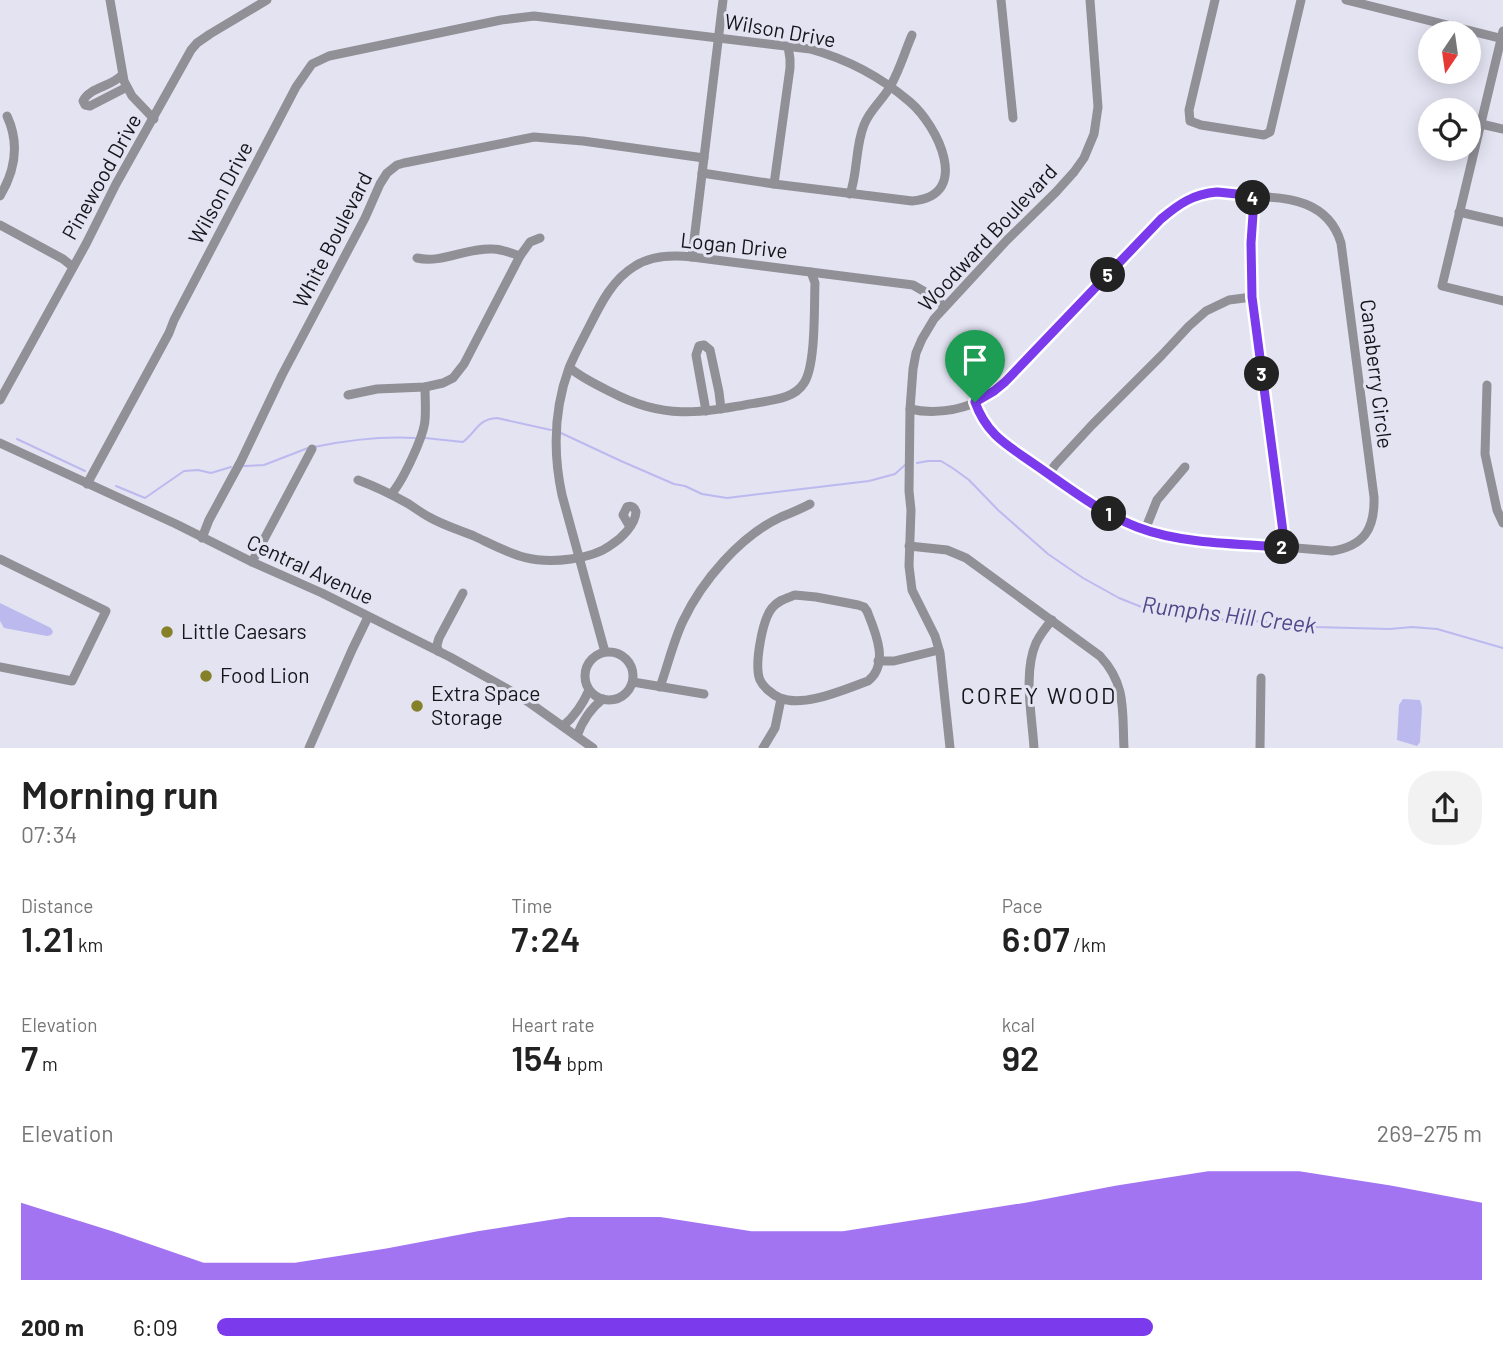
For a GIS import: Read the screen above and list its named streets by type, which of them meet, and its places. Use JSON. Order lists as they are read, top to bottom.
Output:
{
  "streets": {
    "street": [
      "Wilson Drive",
      "Pinewood Drive",
      "Woodward Boulevard",
      "White Boulevard",
      "Logan Drive",
      "Canaberry Circle",
      "Central Avenue"
    ]
  },
  "crossings": [
    ["Wilson Drive", "Central Avenue"],
    ["Woodward Boulevard", "Logan Drive"],
    ["Woodward Boulevard", "Canaberry Circle"],
    ["White Boulevard", "Central Avenue"]
  ],
  "districts": ["COREY WOOD"],
  "water": ["Rumphs Hill Creek"],
  "places": ["Little Caesars", "Food Lion", "Extra Space Storage"],
  "north": "bottom",
  "page": {
    "pins": [
      "4",
      "5",
      "3",
      "1",
      "2"
    ],
    "heading": ["Morning run", "07:34"],
    "stats": [
      ["Distance", "1.21 km"],
      ["Time", "7:24"],
      ["Pace", "6:07 /km"],
      ["Elevation", "7 m"],
      ["Heart rate", "154 bpm"],
      ["kcal", "92"]
    ],
    "chart": ["Elevation", "269–275 m"],
    "list": [
      {
        "name": "200 m",
        "note": "6:09"
      }
    ]
  }
}
